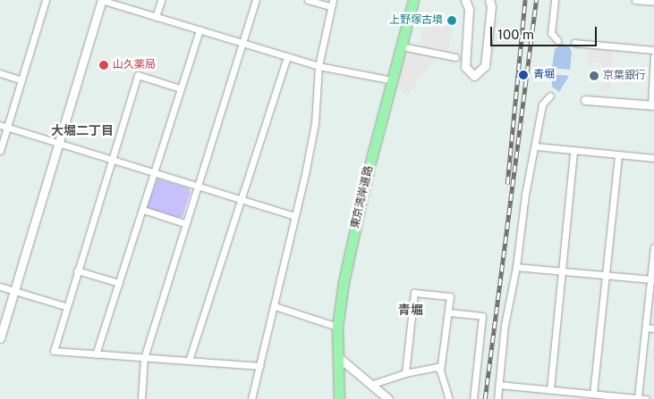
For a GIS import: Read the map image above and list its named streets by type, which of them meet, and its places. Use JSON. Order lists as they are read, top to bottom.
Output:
{
  "streets": {
    "highway": ["東京湾岸道路"]
  },
  "districts": ["大堀二丁目", "青堀"],
  "places": [
    "上野塚古墳",
    "山久薬局",
    "青堀",
    "京葉銀行"
  ],
  "scale_bar": "100 m"
}
